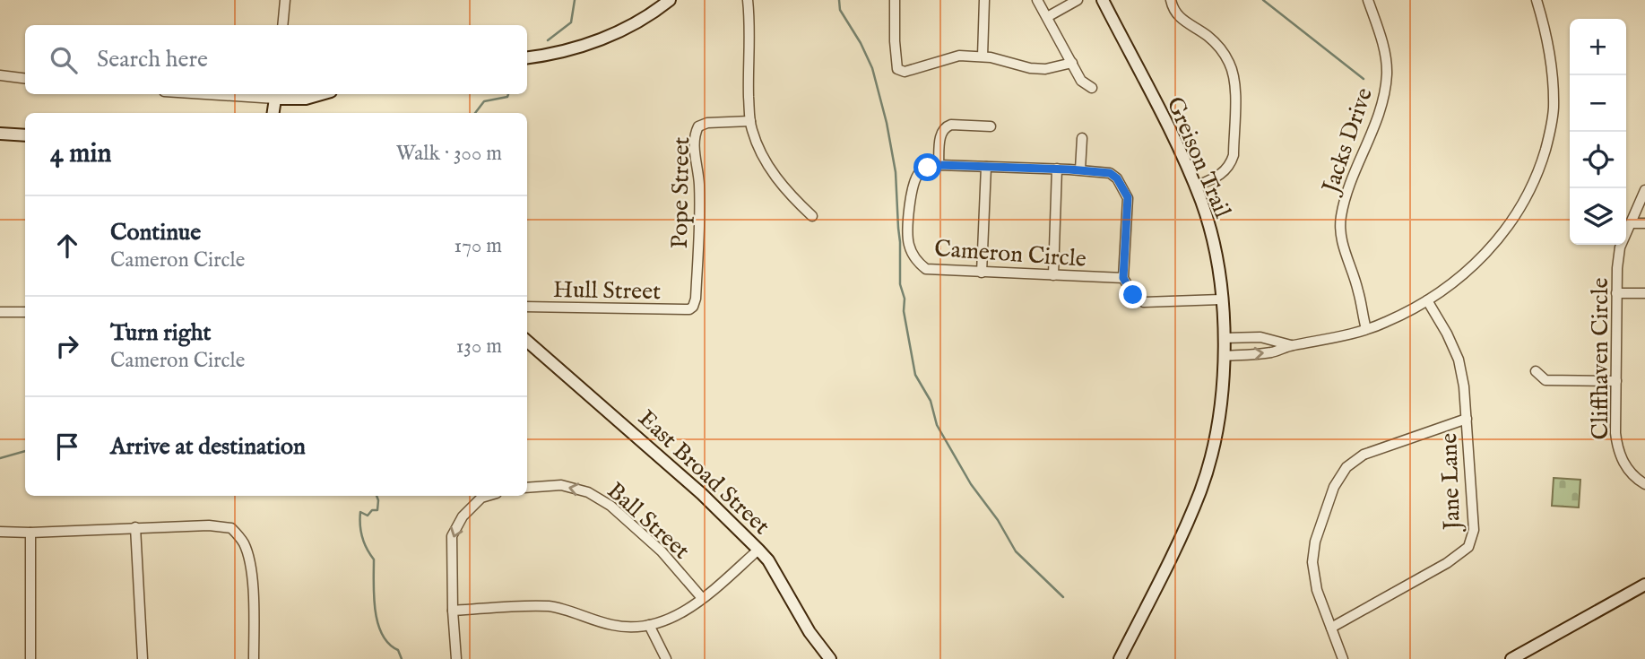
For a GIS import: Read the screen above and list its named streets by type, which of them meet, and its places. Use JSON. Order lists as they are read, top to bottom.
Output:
{
  "streets": {
    "street": [
      "Jacks Drive",
      "Greison Trail",
      "Pope Street",
      "Cameron Circle",
      "Hull Street",
      "Cliffhaven Circle",
      "East Broad Street",
      "Jane Lane",
      "Ball Street"
    ]
  },
  "crossings": [
    ["Pope Street", "Hull Street"]
  ],
  "one_way": ["Ball Street"],
  "page": {
    "map_buttons": ["+", "−"],
    "search": "Search here",
    "heading": ["4 min", "Walk · 300 m"],
    "list": [
      ["Continue", "Cameron Circle", "170 m"],
      ["Turn right", "Cameron Circle", "130 m"],
      "Arrive at destination"
    ]
  }
}
